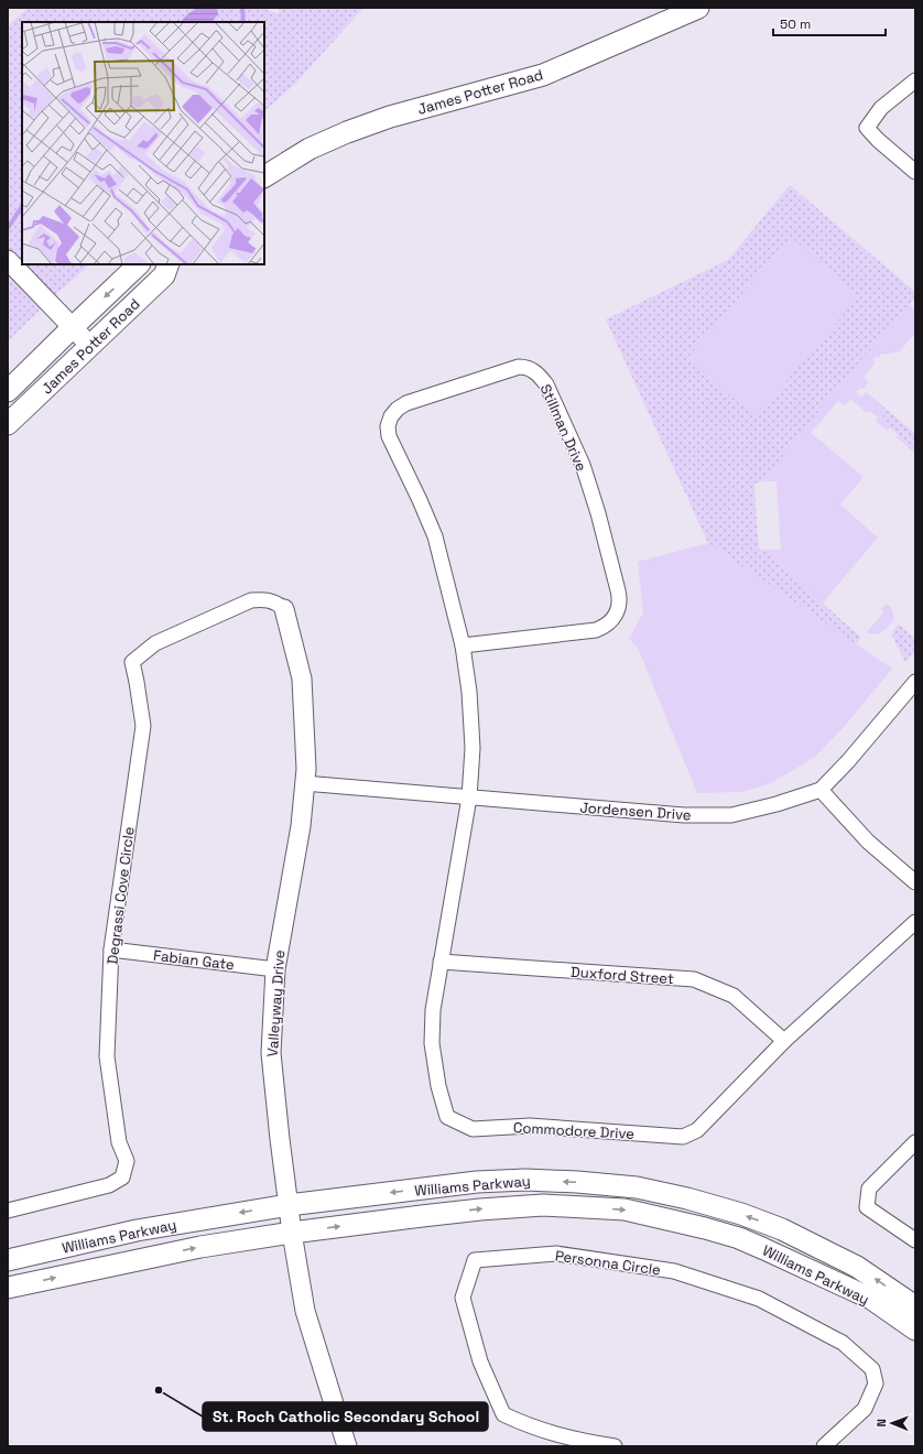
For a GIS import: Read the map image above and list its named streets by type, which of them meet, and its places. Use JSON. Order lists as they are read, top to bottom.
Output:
{
  "streets": {
    "main road": ["James Potter Road", "Williams Parkway"],
    "street": [
      "Stillman Drive",
      "Jordensen Drive",
      "Degrassi Cove Circle",
      "Fabian Gate",
      "Duxford Street",
      "Valleyway Drive",
      "Commodore Drive",
      "Personna Circle"
    ]
  },
  "crossings": [
    ["Stillman Drive", "Jordensen Drive"],
    ["Stillman Drive", "Commodore Drive"],
    ["Jordensen Drive", "Valleyway Drive"],
    ["Jordensen Drive", "Commodore Drive"],
    ["Degrassi Cove Circle", "Fabian Gate"],
    ["Degrassi Cove Circle", "Valleyway Drive"],
    ["Fabian Gate", "Valleyway Drive"],
    ["Duxford Street", "Commodore Drive"],
    ["Valleyway Drive", "Williams Parkway"]
  ],
  "places": ["St. Roch Catholic Secondary School"],
  "scale_bar": "50 m",
  "north": "left"
}
